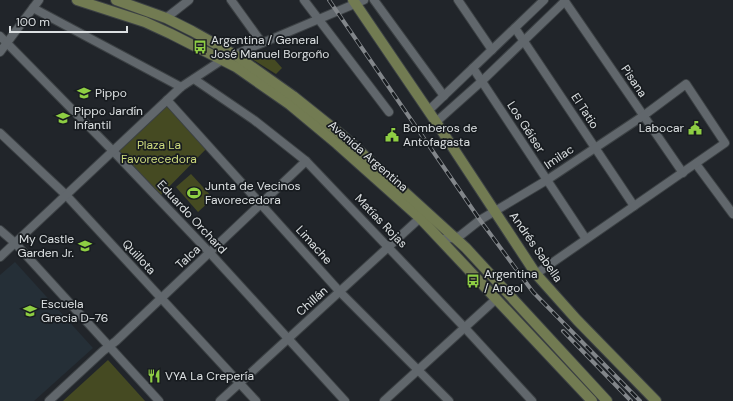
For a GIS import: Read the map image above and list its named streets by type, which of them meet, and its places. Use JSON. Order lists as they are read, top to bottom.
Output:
{
  "streets": {
    "main road": ["Avenida Argentina", "Andrés Sabella"],
    "street": [
      "Pisana",
      "El Tatio",
      "Los Géiser",
      "Imilac",
      "Eduardo Orchard",
      "Matías Rojas",
      "Limache",
      "Quillota",
      "Talca",
      "Chillán"
    ]
  },
  "crossings": [
    ["Pisana", "Imilac"],
    ["El Tatio", "Imilac"],
    ["Los Géiser", "Imilac"],
    ["Avenida Argentina", "Imilac"],
    ["Avenida Argentina", "Chillán"],
    ["Imilac", "Andrés Sabella"],
    ["Eduardo Orchard", "Talca"],
    ["Eduardo Orchard", "Chillán"],
    ["Matías Rojas", "Talca"],
    ["Matías Rojas", "Chillán"],
    ["Limache", "Talca"],
    ["Limache", "Chillán"],
    ["Quillota", "Talca"],
    ["Quillota", "Chillán"]
  ],
  "parks": ["Plaza La Favorecedora"],
  "places": {
    "bus stop": ["Argentina / General José Manuel Borgoño", "Argentina / Angol"],
    "school or university": [
      "Pippo",
      "Pippo Jardín Infantil",
      "My Castle Garden Jr.",
      "Escuela Grecia D-76"
    ],
    "public building": ["Labocar", "Bomberos de Antofagasta"],
    "sports": ["Junta de Vecinos Favorecedora"],
    "restaurant": ["VYA La Crepería"]
  },
  "scale_bar": "100 m"
}
